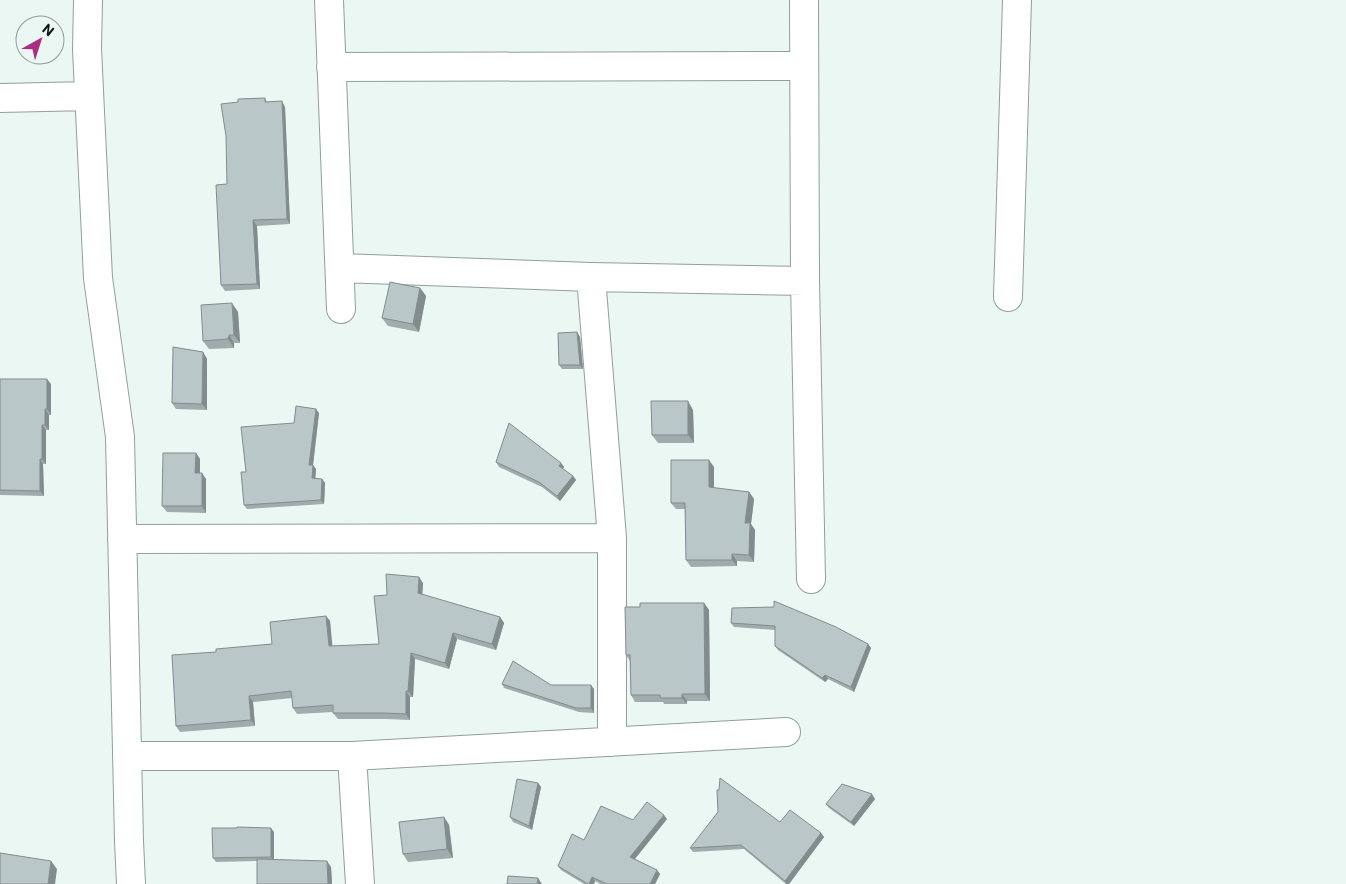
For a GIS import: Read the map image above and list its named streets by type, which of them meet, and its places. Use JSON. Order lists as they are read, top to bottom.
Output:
{
  "north": "top right"
}
